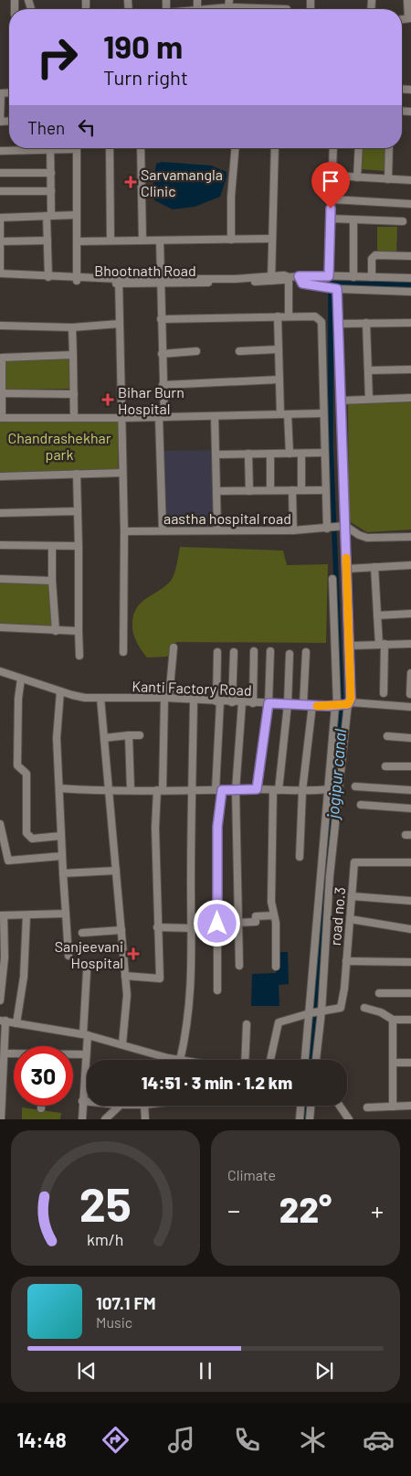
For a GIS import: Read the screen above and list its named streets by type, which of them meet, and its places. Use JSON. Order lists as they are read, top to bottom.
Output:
{
  "streets": {
    "street": [
      "Bhootnath Road",
      "aastha hospital road",
      "Kanti Factory Road",
      "road no.3"
    ]
  },
  "water": ["jogipur canal"],
  "parks": ["Chandrashekhar park"],
  "places": {
    "health": ["Sarvamangla Clinic", "Bihar Burn Hospital", "Sanjeevani Hospital"]
  },
  "page": {
    "turn": ["190 m", "Turn right"],
    "then": "Then",
    "limit": "30",
    "trip": "14:51 · 3 min · 1.2 km",
    "tile": "Climate",
    "heat": ["−", "22°", "+"],
    "song": ["107.1 FM", "Music"],
    "tabs": "14:48",
    "gauge": ["25", "km/h"]
  }
}
